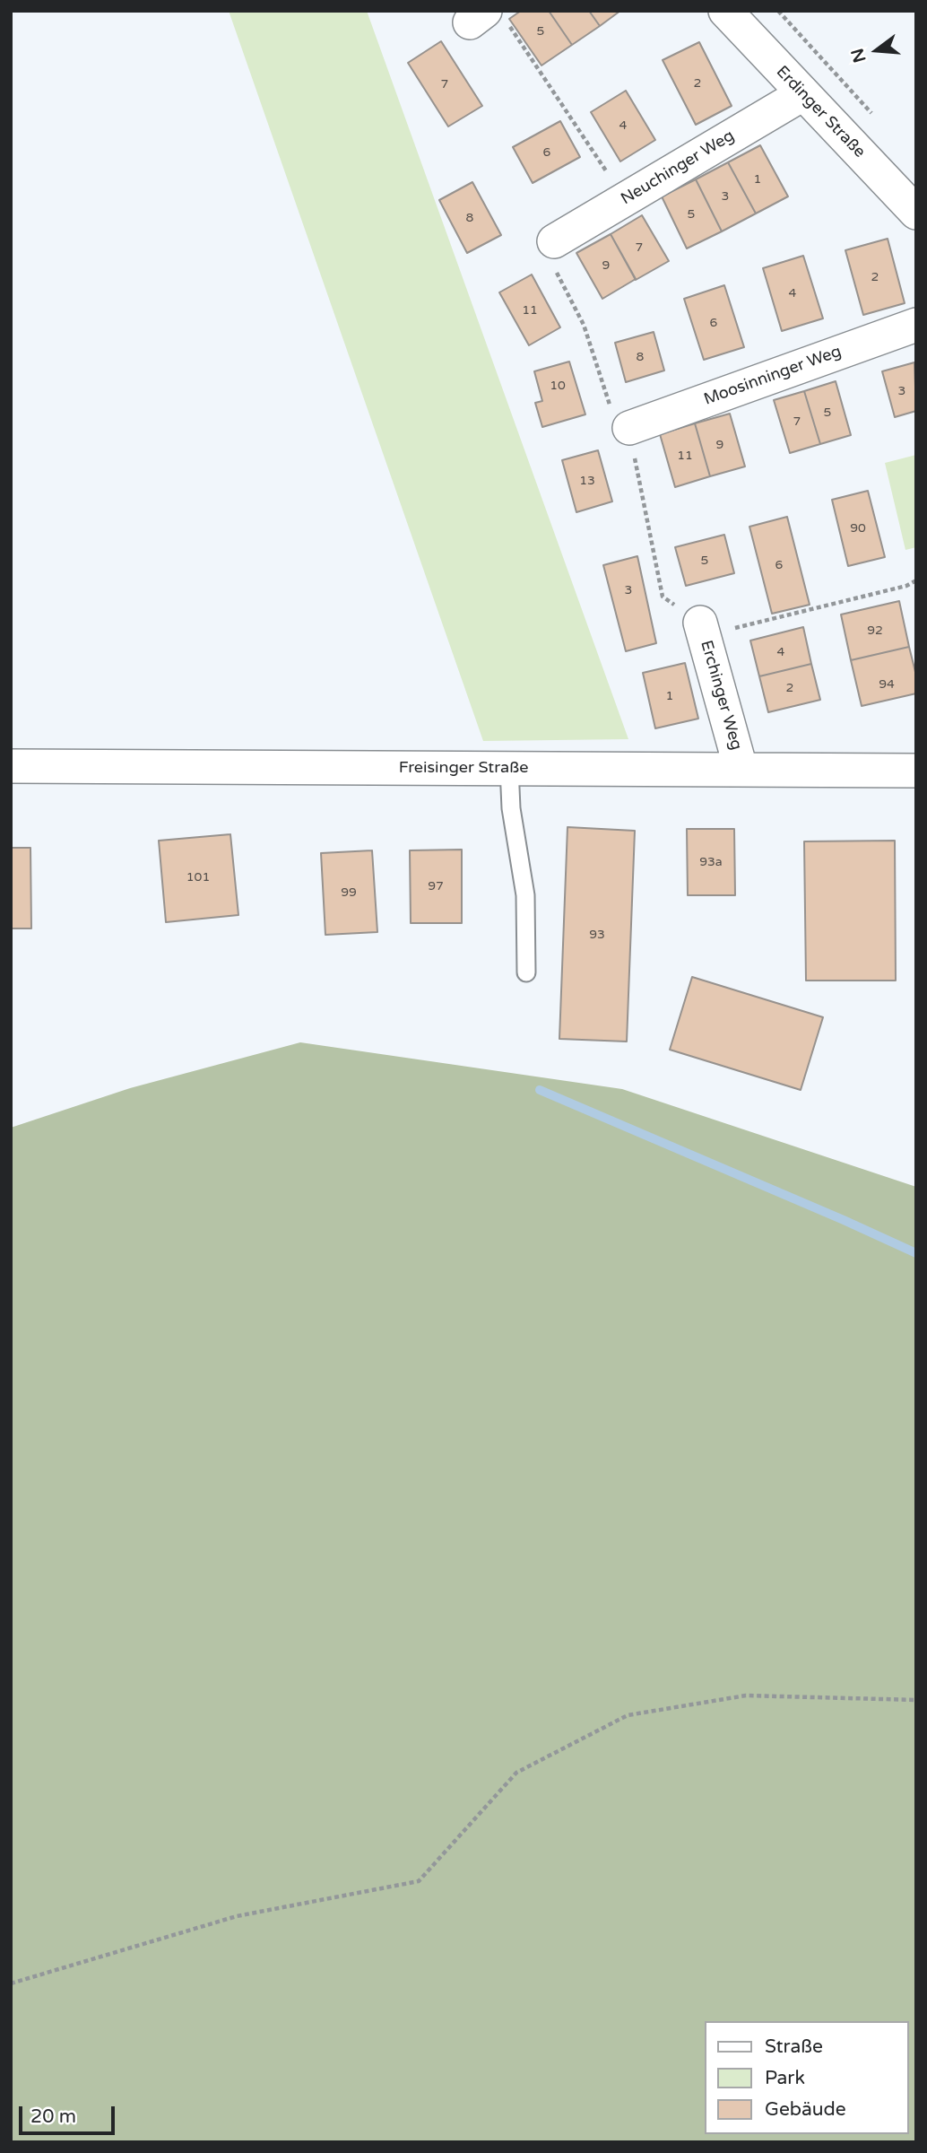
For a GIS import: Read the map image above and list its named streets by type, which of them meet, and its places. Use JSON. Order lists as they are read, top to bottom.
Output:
{
  "streets": {
    "street": [
      "Erdinger Straße",
      "Neuchinger Weg",
      "Moosinninger Weg",
      "Erchinger Weg",
      "Freisinger Straße"
    ]
  },
  "crossings": [
    ["Erdinger Straße", "Neuchinger Weg"],
    ["Erchinger Weg", "Freisinger Straße"]
  ],
  "house_numbers": [
    "5",
    "2",
    "7",
    "4",
    "6",
    "1",
    "3",
    "5",
    "8",
    "7",
    "9",
    "2",
    "4",
    "11",
    "6",
    "8",
    "10",
    "3",
    "5",
    "7",
    "9",
    "11",
    "13",
    "90",
    "5",
    "6",
    "3",
    "92",
    "4",
    "94",
    "2",
    "1",
    "93a",
    "101",
    "97",
    "99",
    "93"
  ],
  "legend": ["Straße", "Park", "Gebäude"],
  "scale_bar": "20 m",
  "north": "left"
}
